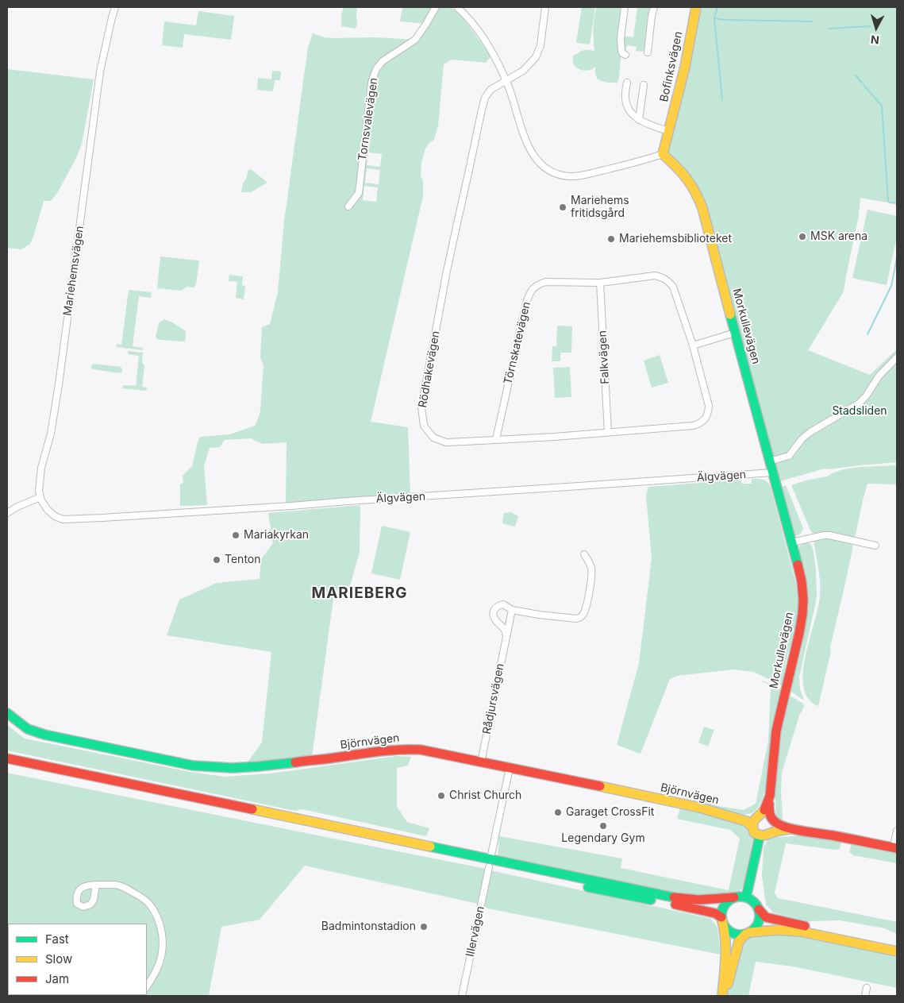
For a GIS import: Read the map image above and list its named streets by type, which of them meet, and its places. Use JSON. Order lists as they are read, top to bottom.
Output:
{
  "streets": {
    "main road": ["Bofinksvägen", "Morkullevägen", "Björnvägen"],
    "street": [
      "Tornsvalevägen",
      "Mariehemsvägen",
      "Törnskatevägen",
      "Falkvägen",
      "Rödhakevägen",
      "Älgvägen",
      "Rådjursvägen",
      "Illervägen"
    ]
  },
  "crossings": [
    ["Bofinksvägen", "Morkullevägen"],
    ["Mariehemsvägen", "Älgvägen"],
    ["Morkullevägen", "Älgvägen"],
    ["Morkullevägen", "Björnvägen"],
    ["Törnskatevägen", "Falkvägen"],
    ["Törnskatevägen", "Rödhakevägen"],
    ["Falkvägen", "Rödhakevägen"],
    ["Rådjursvägen", "Björnvägen"]
  ],
  "districts": ["MARIEBERG"],
  "parks": ["Stadsliden"],
  "places": [
    "Mariehems fritidsgård",
    "MSK arena",
    "Mariehemsbiblioteket",
    "Mariakyrkan",
    "Tenton",
    "Christ Church",
    "Garaget CrossFit",
    "Legendary Gym",
    "Badmintonstadion"
  ],
  "legend": ["Fast", "Slow", "Jam"],
  "north": "bottom"
}
